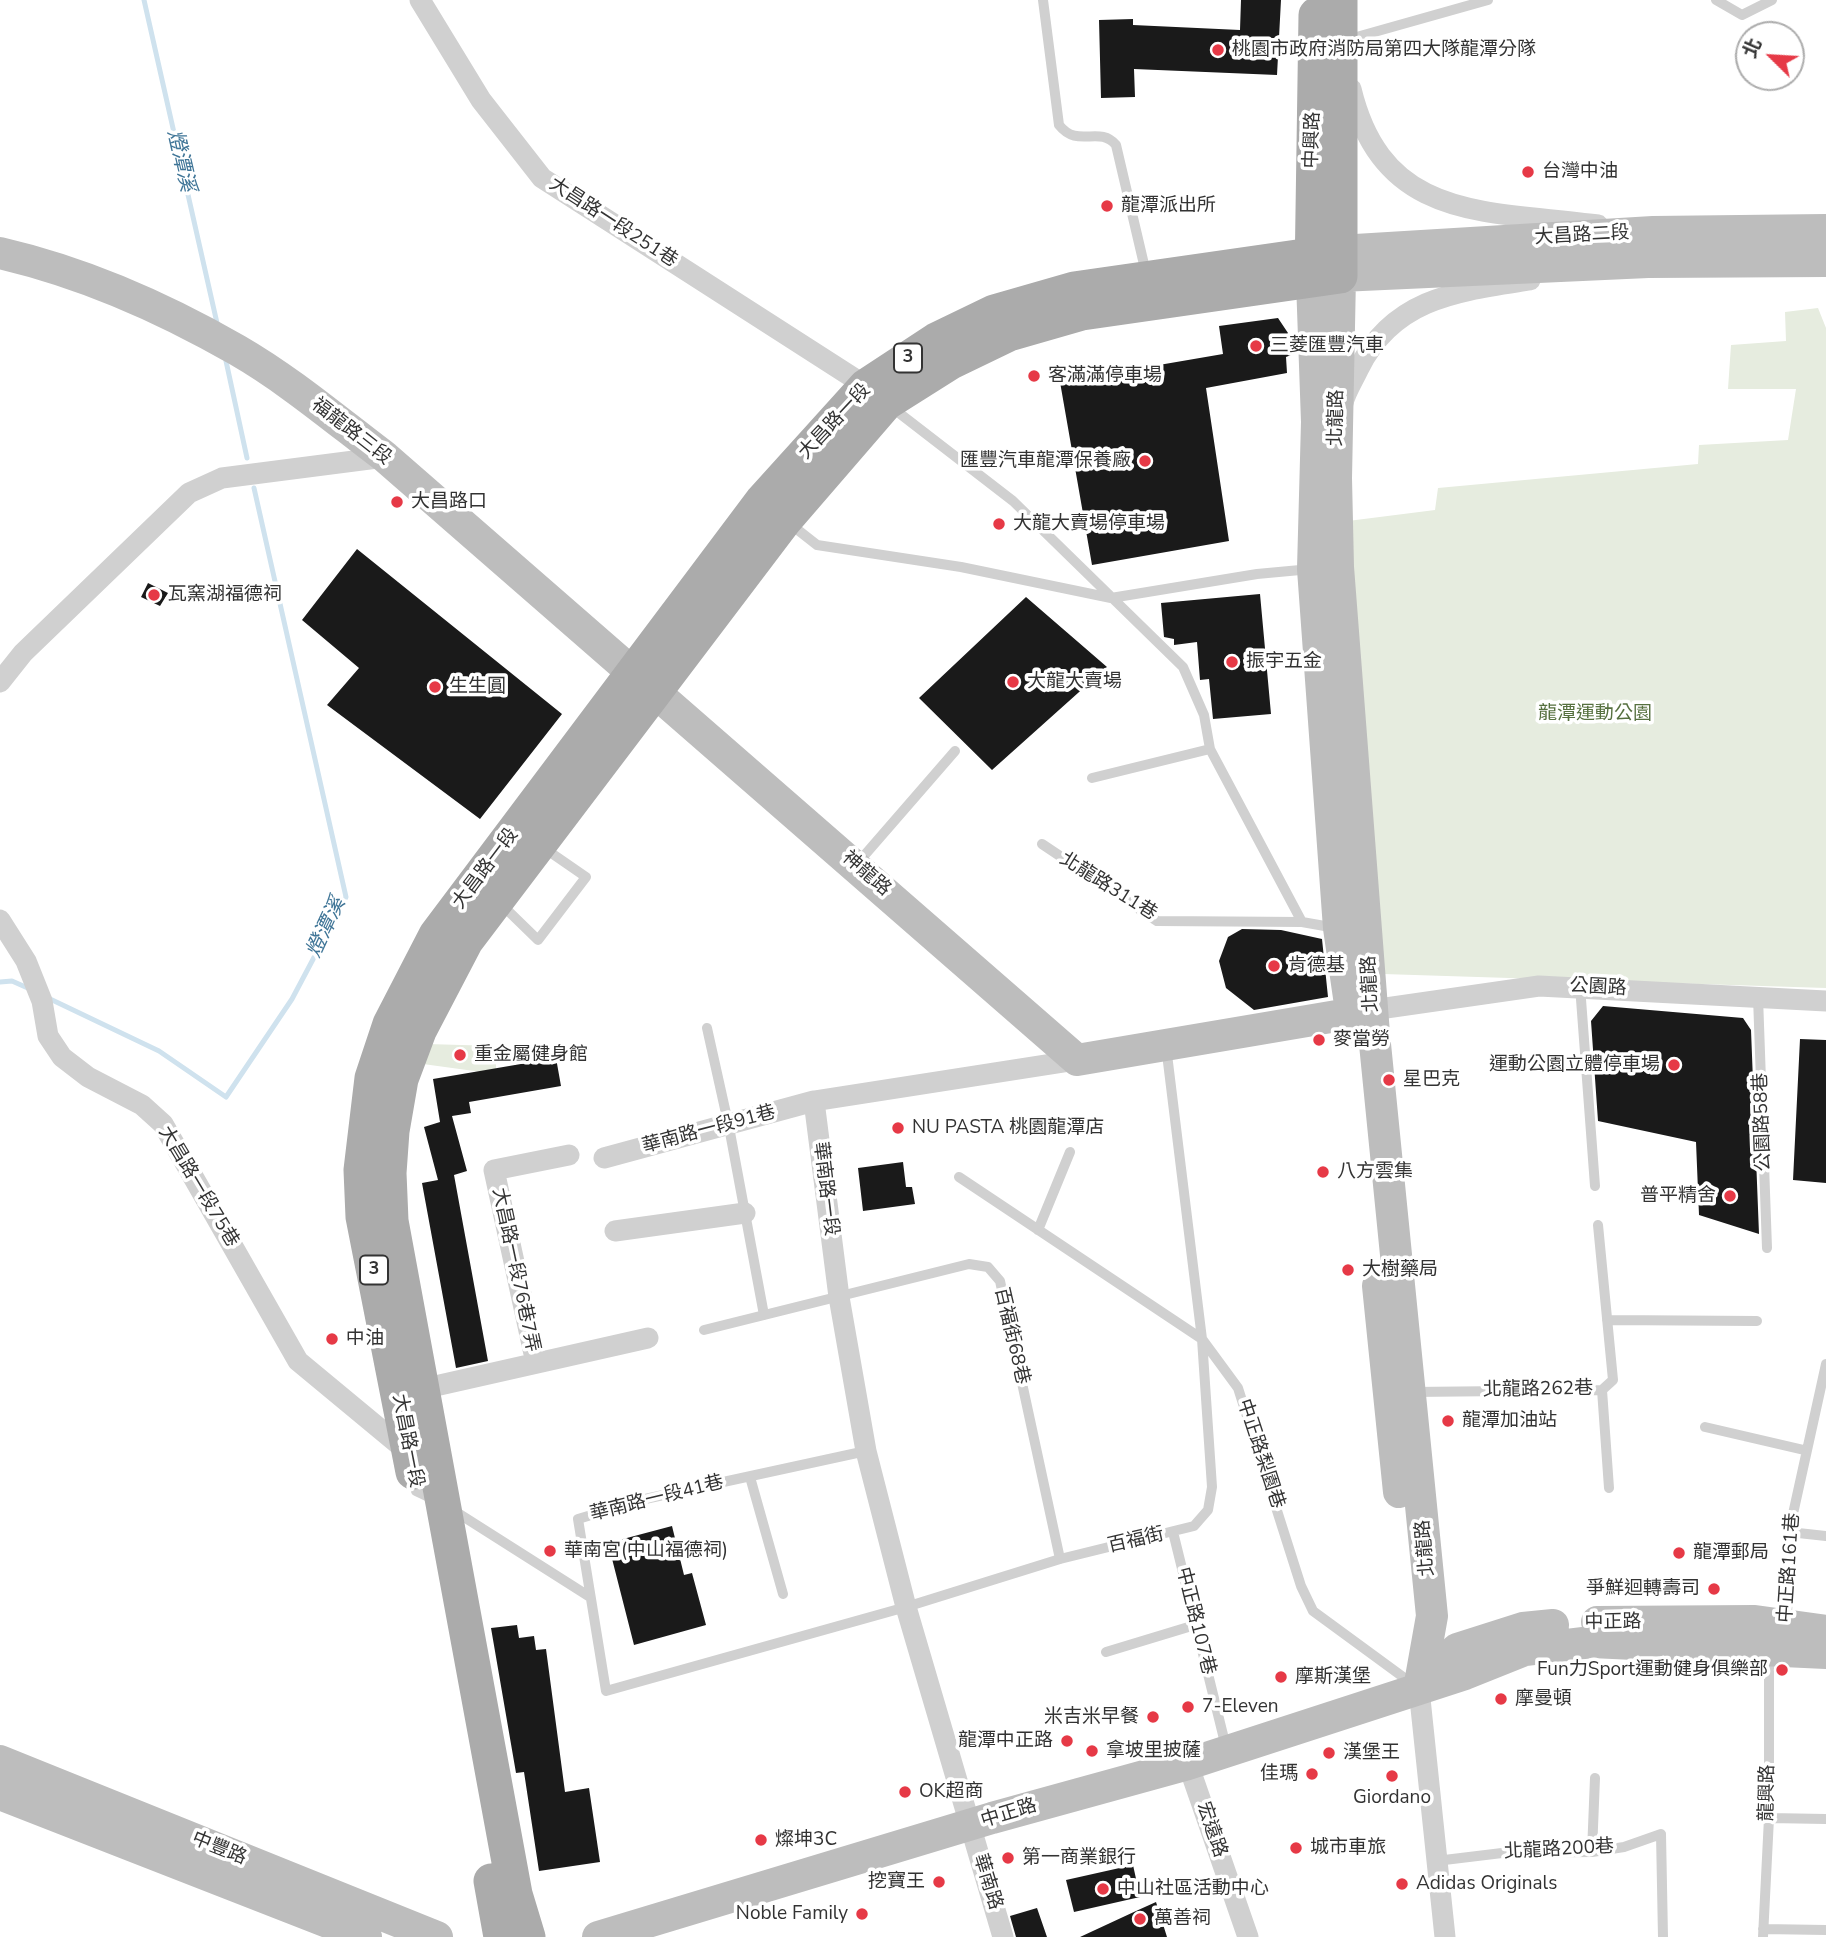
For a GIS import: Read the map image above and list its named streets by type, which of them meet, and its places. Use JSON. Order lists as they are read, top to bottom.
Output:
{
  "streets": {
    "main road": [
      "中興路",
      "大昌路二段",
      "3",
      "北龍路",
      "大昌路一段",
      "福龍路三段",
      "神龍路",
      "中正路",
      "中豐路"
    ],
    "street": [
      "大昌路一段251巷",
      "公園路",
      "華南路一段91巷",
      "大昌路一段75巷",
      "華南路一段",
      "大昌路一段76巷7弄",
      "宏遠路",
      "華南路"
    ],
    "lane": [
      "北龍路311巷",
      "公園路58巷",
      "百福街68巷",
      "北龍路262巷",
      "中正路梨園巷",
      "華南路一段41巷",
      "百福街",
      "中正路161巷",
      "中正路107巷",
      "龍興路",
      "北龍路200巷"
    ]
  },
  "crossings": [
    ["中興路", "大昌路二段"],
    ["中興路", "北龍路"],
    ["中興路", "大昌路一段"],
    ["大昌路一段251巷", "大昌路一段"],
    ["大昌路二段", "北龍路"],
    ["大昌路二段", "大昌路一段"],
    ["北龍路", "大昌路一段"],
    ["北龍路", "北龍路311巷"],
    ["北龍路", "公園路"],
    ["北龍路", "北龍路262巷"],
    ["北龍路", "中正路梨園巷"],
    ["北龍路", "中正路"],
    ["北龍路", "北龍路200巷"],
    ["大昌路一段", "福龍路三段"],
    ["大昌路一段", "神龍路"],
    ["大昌路一段", "大昌路一段75巷"],
    ["福龍路三段", "神龍路"],
    ["公園路", "公園路58巷"],
    ["華南路一段91巷", "華南路一段"],
    ["華南路一段", "百福街68巷"],
    ["華南路一段", "華南路一段41巷"],
    ["華南路一段", "百福街"],
    ["華南路一段", "中正路"],
    ["華南路一段", "華南路"],
    ["百福街68巷", "百福街"],
    ["中正路梨園巷", "百福街"],
    ["中正路梨園巷", "中正路"],
    ["華南路一段41巷", "百福街"],
    ["百福街", "中正路107巷"],
    ["中正路161巷", "中正路"],
    ["中正路161巷", "龍興路"],
    ["中正路107巷", "中正路"],
    ["中正路", "龍興路"],
    ["中正路", "宏遠路"],
    ["中正路", "華南路"]
  ],
  "water": ["燈潭溪"],
  "parks": ["龍潭運動公園"],
  "places": [
    "桃園市政府消防局第四大隊龍潭分隊",
    "台灣中油",
    "龍潭派出所",
    "三菱匯豐汽車",
    "客滿滿停車場",
    "匯豐汽車龍潭保養廠",
    "大昌路口",
    "大龍大賣場停車場",
    "瓦窯湖福德祠",
    "振宇五金",
    "大龍大賣場",
    "生生圓",
    "肯德基",
    "麥當勞",
    "重金屬健身館",
    "運動公園立體停車場",
    "星巴克",
    "NU PASTA 桃園龍潭店",
    "八方雲集",
    "普平精舍",
    "大樹藥局",
    "中油",
    "龍潭加油站",
    "華南宮(中山福德祠)",
    "龍潭郵局",
    "爭鮮迴轉壽司",
    "Fun力Sport運動健身俱樂部",
    "摩斯漢堡",
    "摩曼頓",
    "7-Eleven",
    "米吉米早餐",
    "龍潭中正路",
    "拿坡里披薩",
    "漢堡王",
    "佳瑪",
    "Giordano",
    "OK超商",
    "燦坤3C",
    "城市車旅",
    "第一商業銀行",
    "挖寶王",
    "Adidas Originals",
    "中山社區活動中心",
    "Noble Family",
    "萬善祠"
  ],
  "north": "top left"
}
